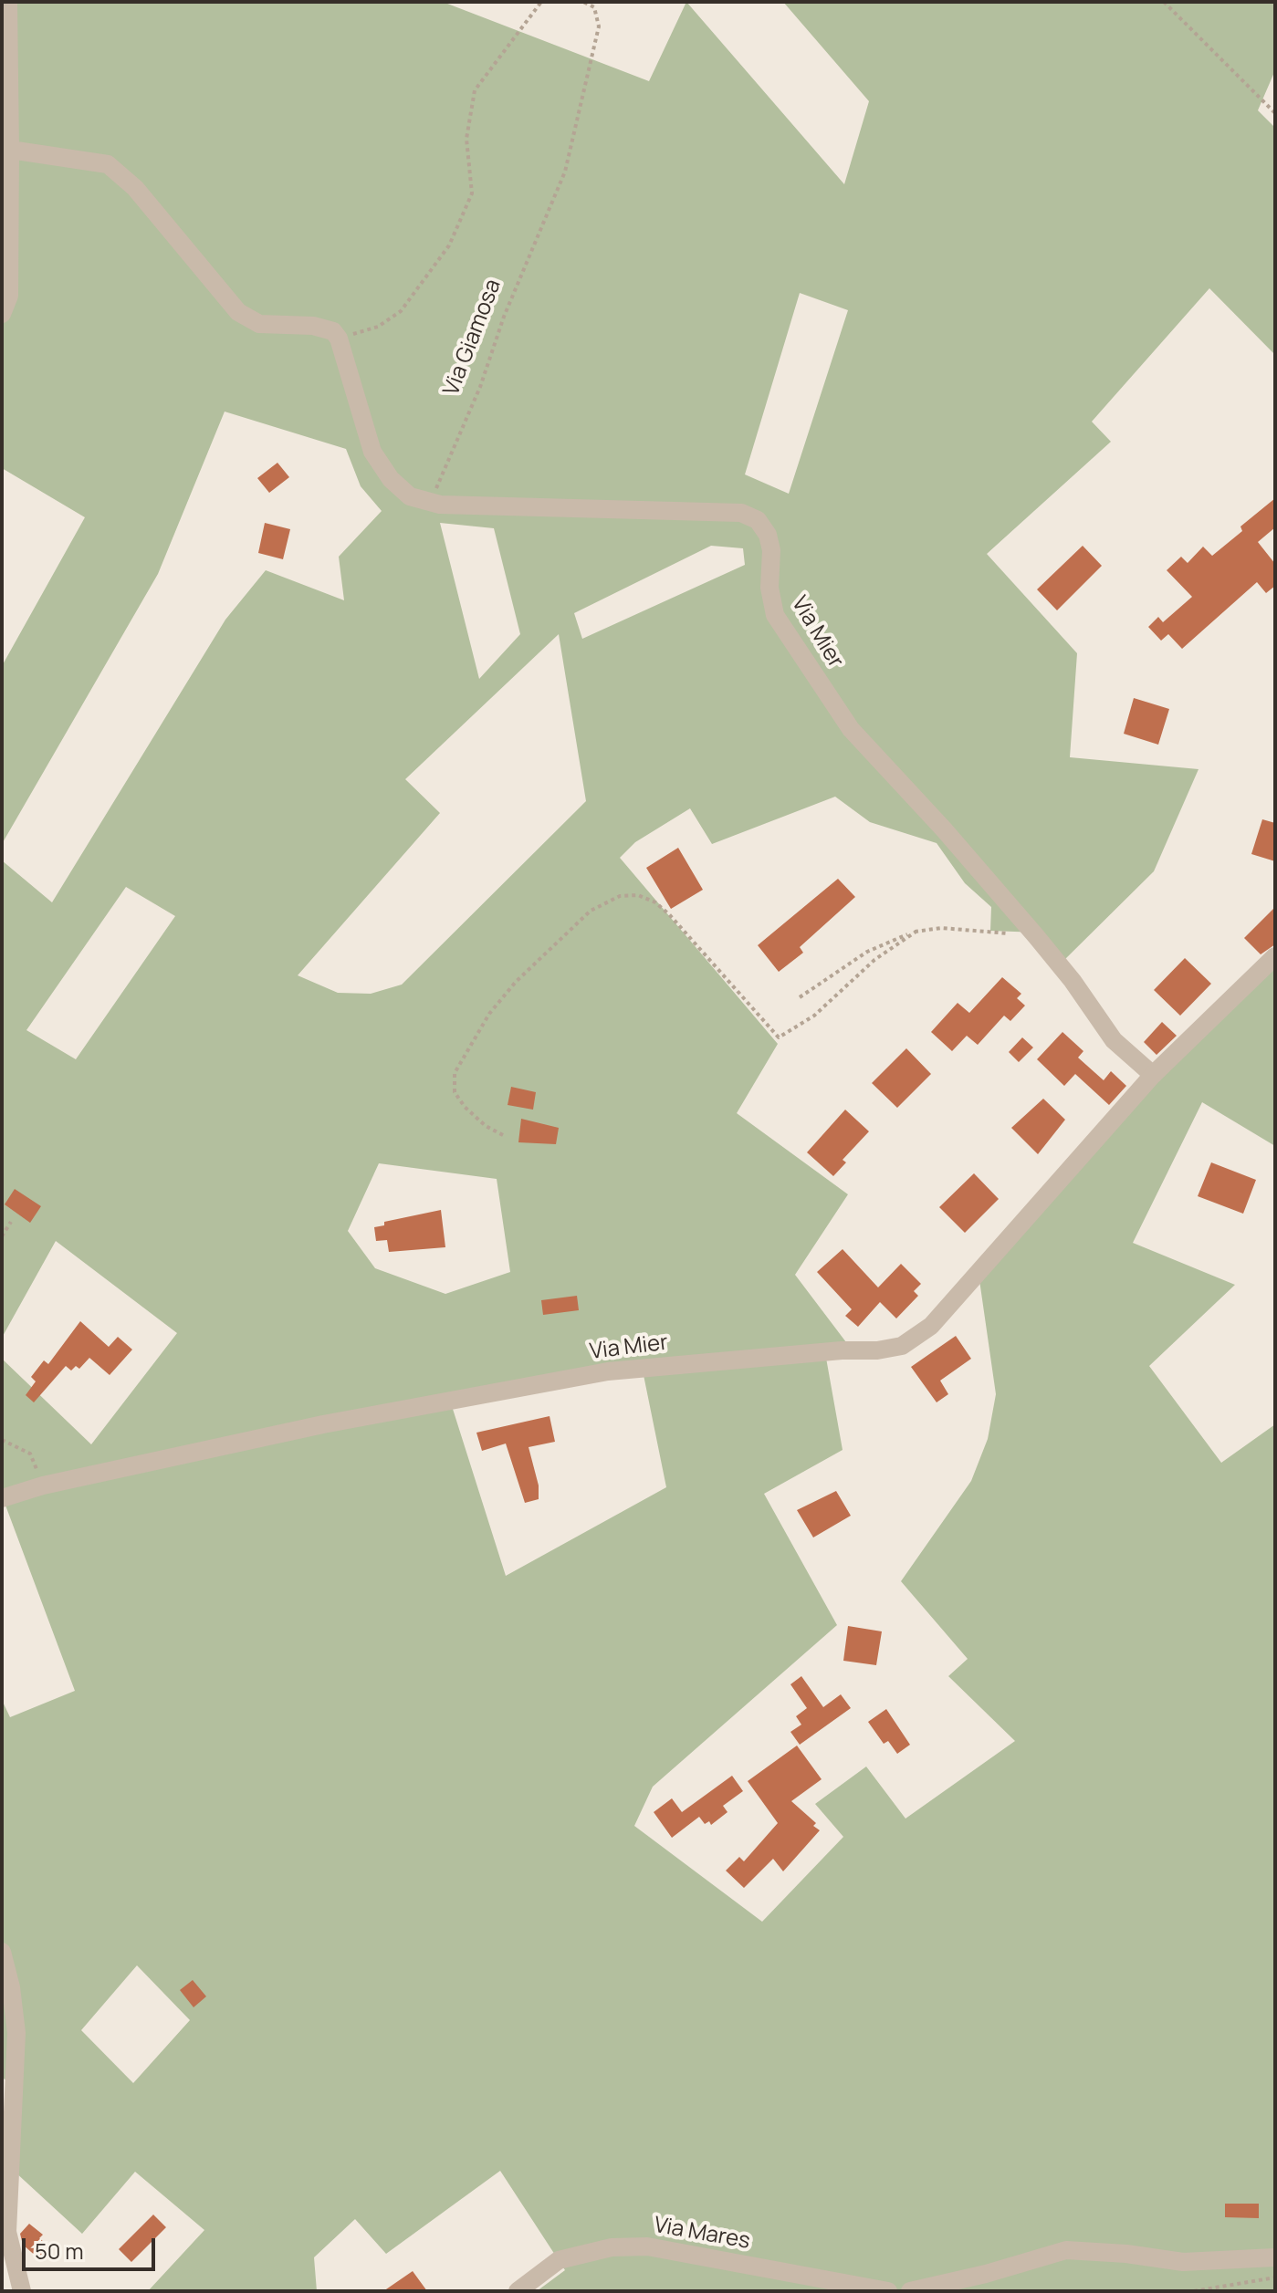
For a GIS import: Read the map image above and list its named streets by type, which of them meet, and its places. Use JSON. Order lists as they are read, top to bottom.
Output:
{
  "streets": {
    "street": ["Via Mier", "Via Mares"],
    "path": ["Via Giamosa"]
  },
  "crossings": [
    ["Via Giamosa", "Via Mier"]
  ],
  "scale_bar": "50 m"
}
